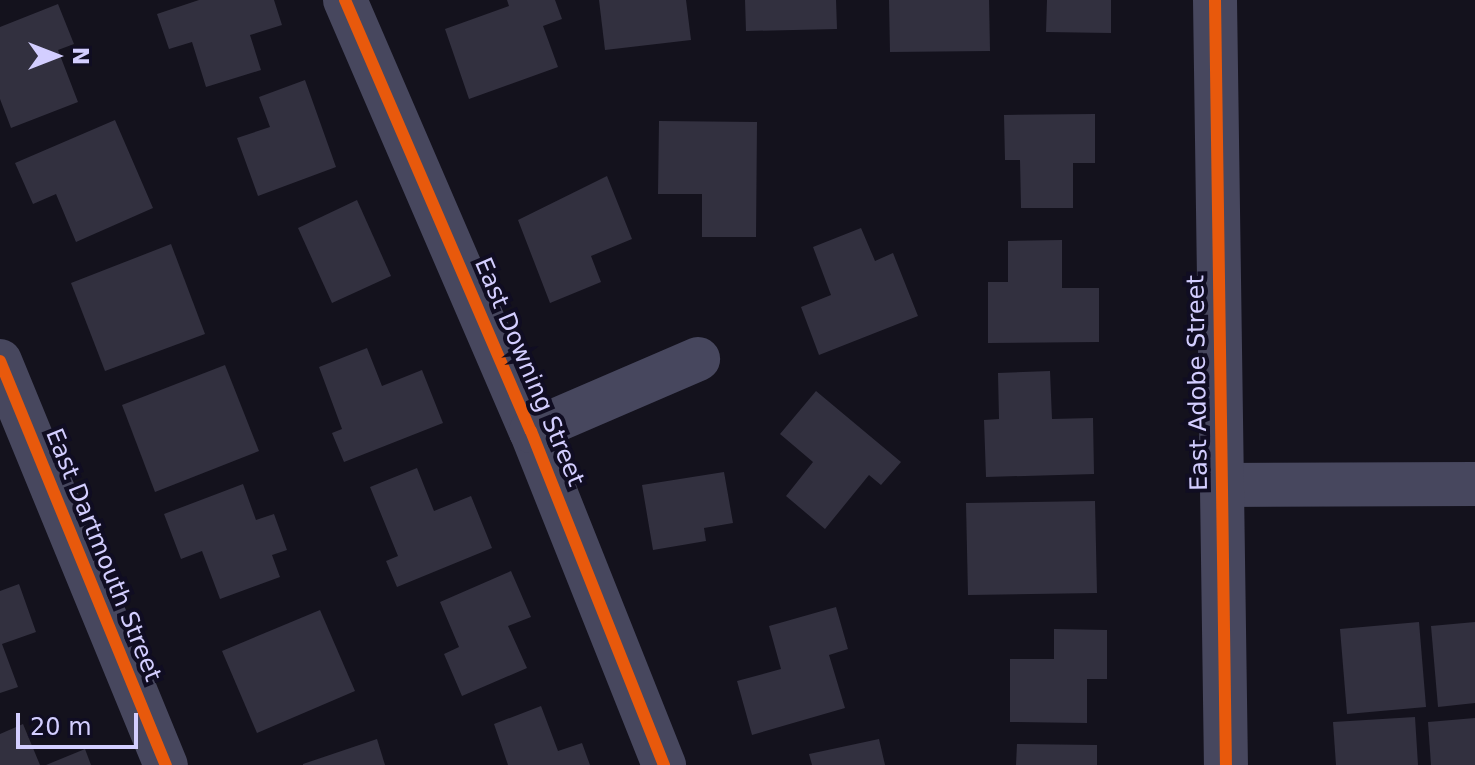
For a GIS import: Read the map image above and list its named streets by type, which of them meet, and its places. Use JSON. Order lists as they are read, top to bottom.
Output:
{
  "streets": {
    "street": ["East Downing Street", "East Adobe Street", "East Dartmouth Street"]
  },
  "scale_bar": "20 m",
  "north": "right"
}
